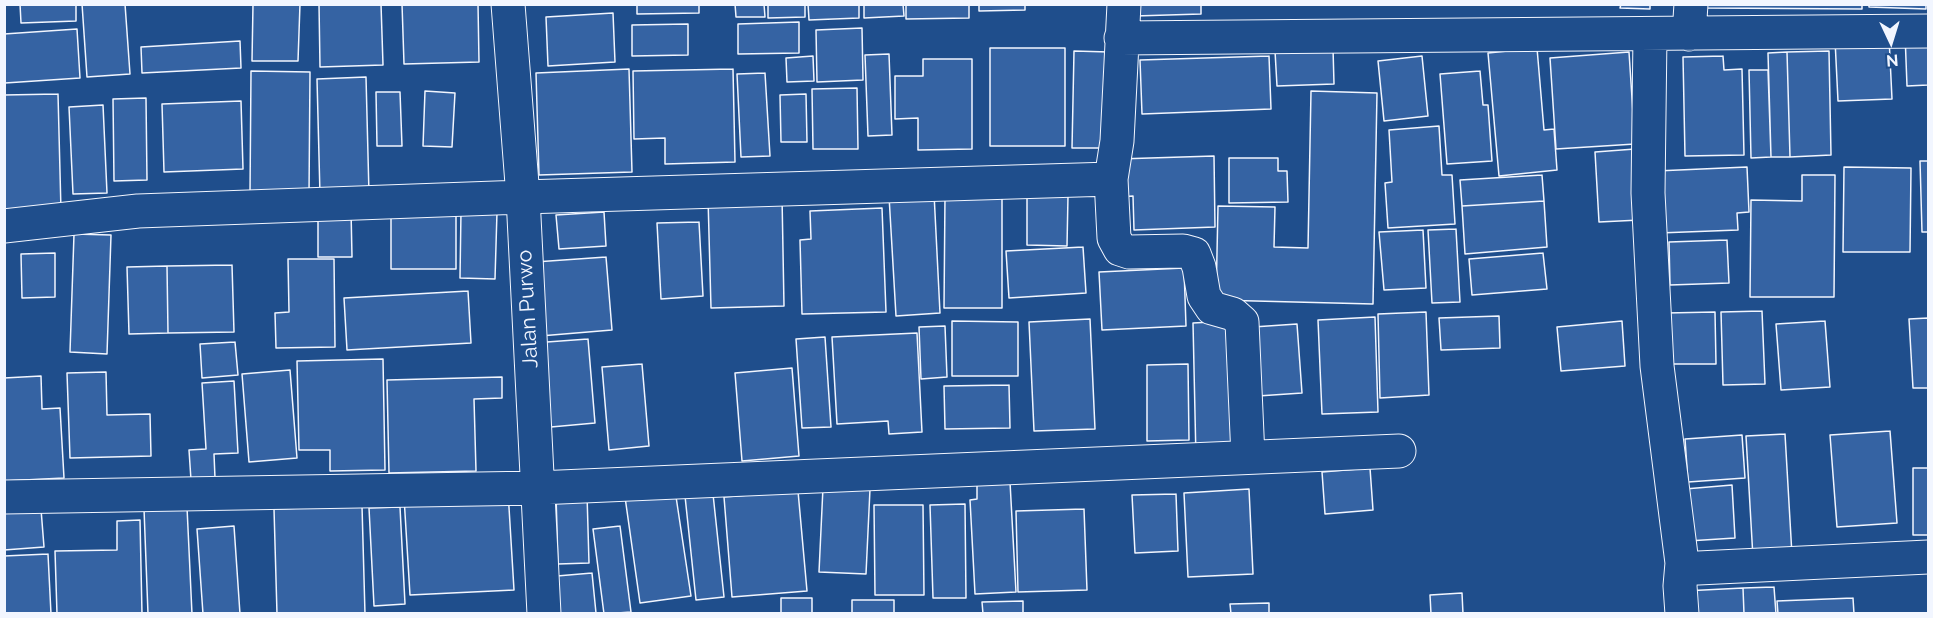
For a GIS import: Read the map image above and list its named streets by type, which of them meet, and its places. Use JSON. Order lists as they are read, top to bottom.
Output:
{
  "streets": {
    "street": ["Jalan Purwo"]
  },
  "north": "bottom"
}
